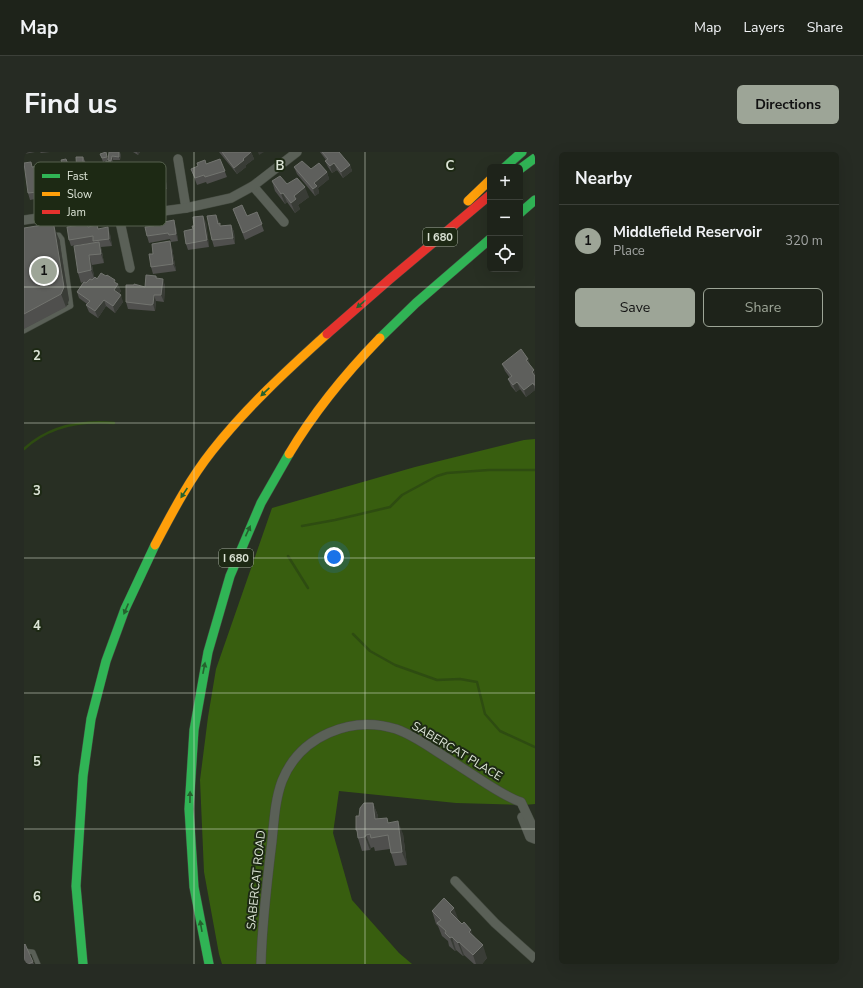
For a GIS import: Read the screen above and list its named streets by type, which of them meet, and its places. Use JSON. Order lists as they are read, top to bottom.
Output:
{
  "streets": {
    "highway": ["I 680"],
    "street": ["SABERCAT PLACE", "SABERCAT ROAD"]
  },
  "crossings": [
    ["SABERCAT PLACE", "SABERCAT ROAD"]
  ],
  "legend": ["Fast", "Slow", "Jam"],
  "page": {
    "header": "Map",
    "nav": ["Map", "Layers", "Share"],
    "title": "Find us",
    "buttons": [
      "Directions",
      ["Save", "Share"]
    ],
    "heading": "Nearby",
    "map_buttons": ["+", "−"],
    "list": [
      {
        "mark": "1",
        "name": "Middlefield Reservoir",
        "note": "Place",
        "value": "320 m"
      }
    ],
    "pins": "1"
  },
  "grid": {
    "columns": ["B", "C"],
    "rows": [
      "2",
      "3",
      "4",
      "5",
      "6"
    ]
  }
}
